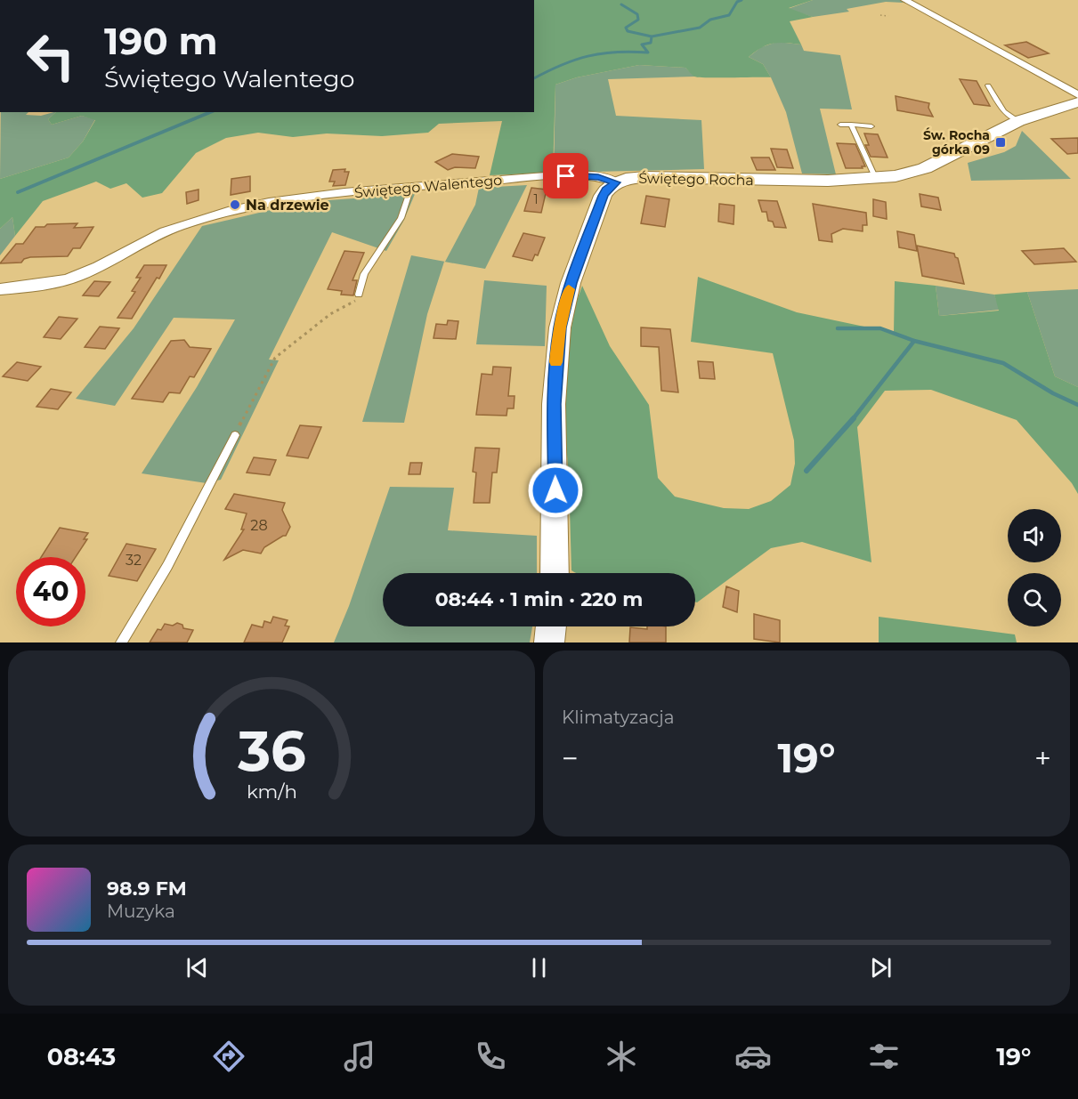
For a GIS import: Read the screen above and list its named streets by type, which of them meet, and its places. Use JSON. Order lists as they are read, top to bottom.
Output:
{
  "streets": {
    "street": ["Świętego Rocha", "Świętego Walentego"]
  },
  "crossings": [
    ["Świętego Rocha", "Świętego Walentego"]
  ],
  "places": {
    "transit": ["Św. Rocha górka 09"],
    "other": ["Na drzewie"]
  },
  "house_numbers": ["1", "28", "32"],
  "page": {
    "turn": ["190 m", "Świętego Walentego"],
    "limit": "40",
    "trip": "08:44 · 1 min · 220 m",
    "tile": "Klimatyzacja",
    "heat": ["−", "19°", "+"],
    "song": ["98.9 FM", "Muzyka"],
    "tabs": ["08:43", "19°"],
    "gauge": ["36", "km/h"]
  }
}
